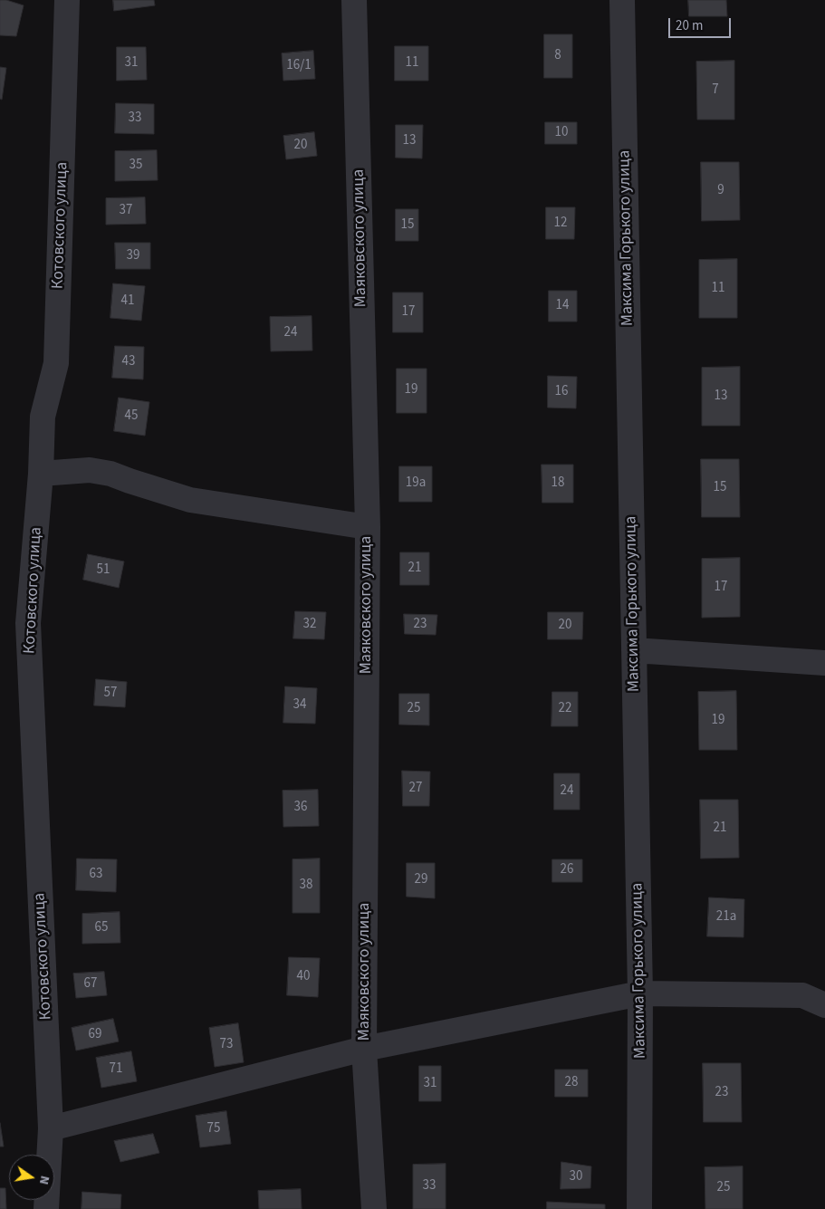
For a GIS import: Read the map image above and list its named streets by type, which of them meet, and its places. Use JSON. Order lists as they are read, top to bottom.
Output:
{
  "streets": {
    "street": ["Котовского улица", "Маяковского улица", "Максима Горького улица"]
  },
  "house_numbers": [
    "8",
    "31",
    "11",
    "16/1",
    "7",
    "33",
    "10",
    "13",
    "20",
    "35",
    "9",
    "37",
    "12",
    "15",
    "39",
    "11",
    "41",
    "14",
    "17",
    "24",
    "43",
    "19",
    "16",
    "13",
    "45",
    "19а",
    "18",
    "15",
    "21",
    "51",
    "17",
    "32",
    "23",
    "20",
    "57",
    "34",
    "25",
    "22",
    "19",
    "27",
    "24",
    "36",
    "21",
    "26",
    "63",
    "29",
    "38",
    "21а",
    "65",
    "40",
    "67",
    "69",
    "73",
    "71",
    "28",
    "31",
    "23",
    "75",
    "30",
    "33",
    "25"
  ],
  "scale_bar": "20 m",
  "north": "right"
}
